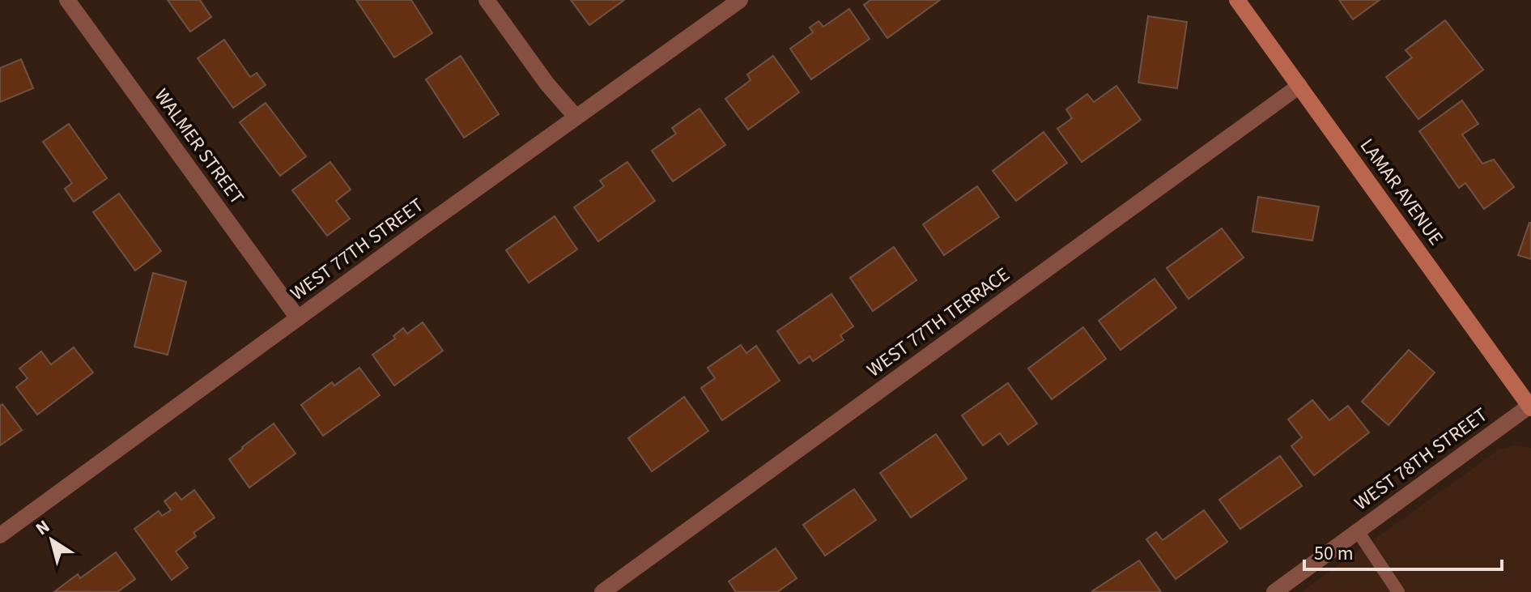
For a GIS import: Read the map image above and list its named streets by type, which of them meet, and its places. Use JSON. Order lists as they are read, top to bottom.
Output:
{
  "streets": {
    "street": [
      "WALMER STREET",
      "LAMAR AVENUE",
      "WEST 77TH STREET",
      "WEST 77TH TERRACE",
      "WEST 78TH STREET"
    ]
  },
  "crossings": [
    ["WALMER STREET", "WEST 77TH STREET"],
    ["LAMAR AVENUE", "WEST 77TH TERRACE"],
    ["LAMAR AVENUE", "WEST 78TH STREET"]
  ],
  "scale_bar": "50 m",
  "north": "top left"
}
